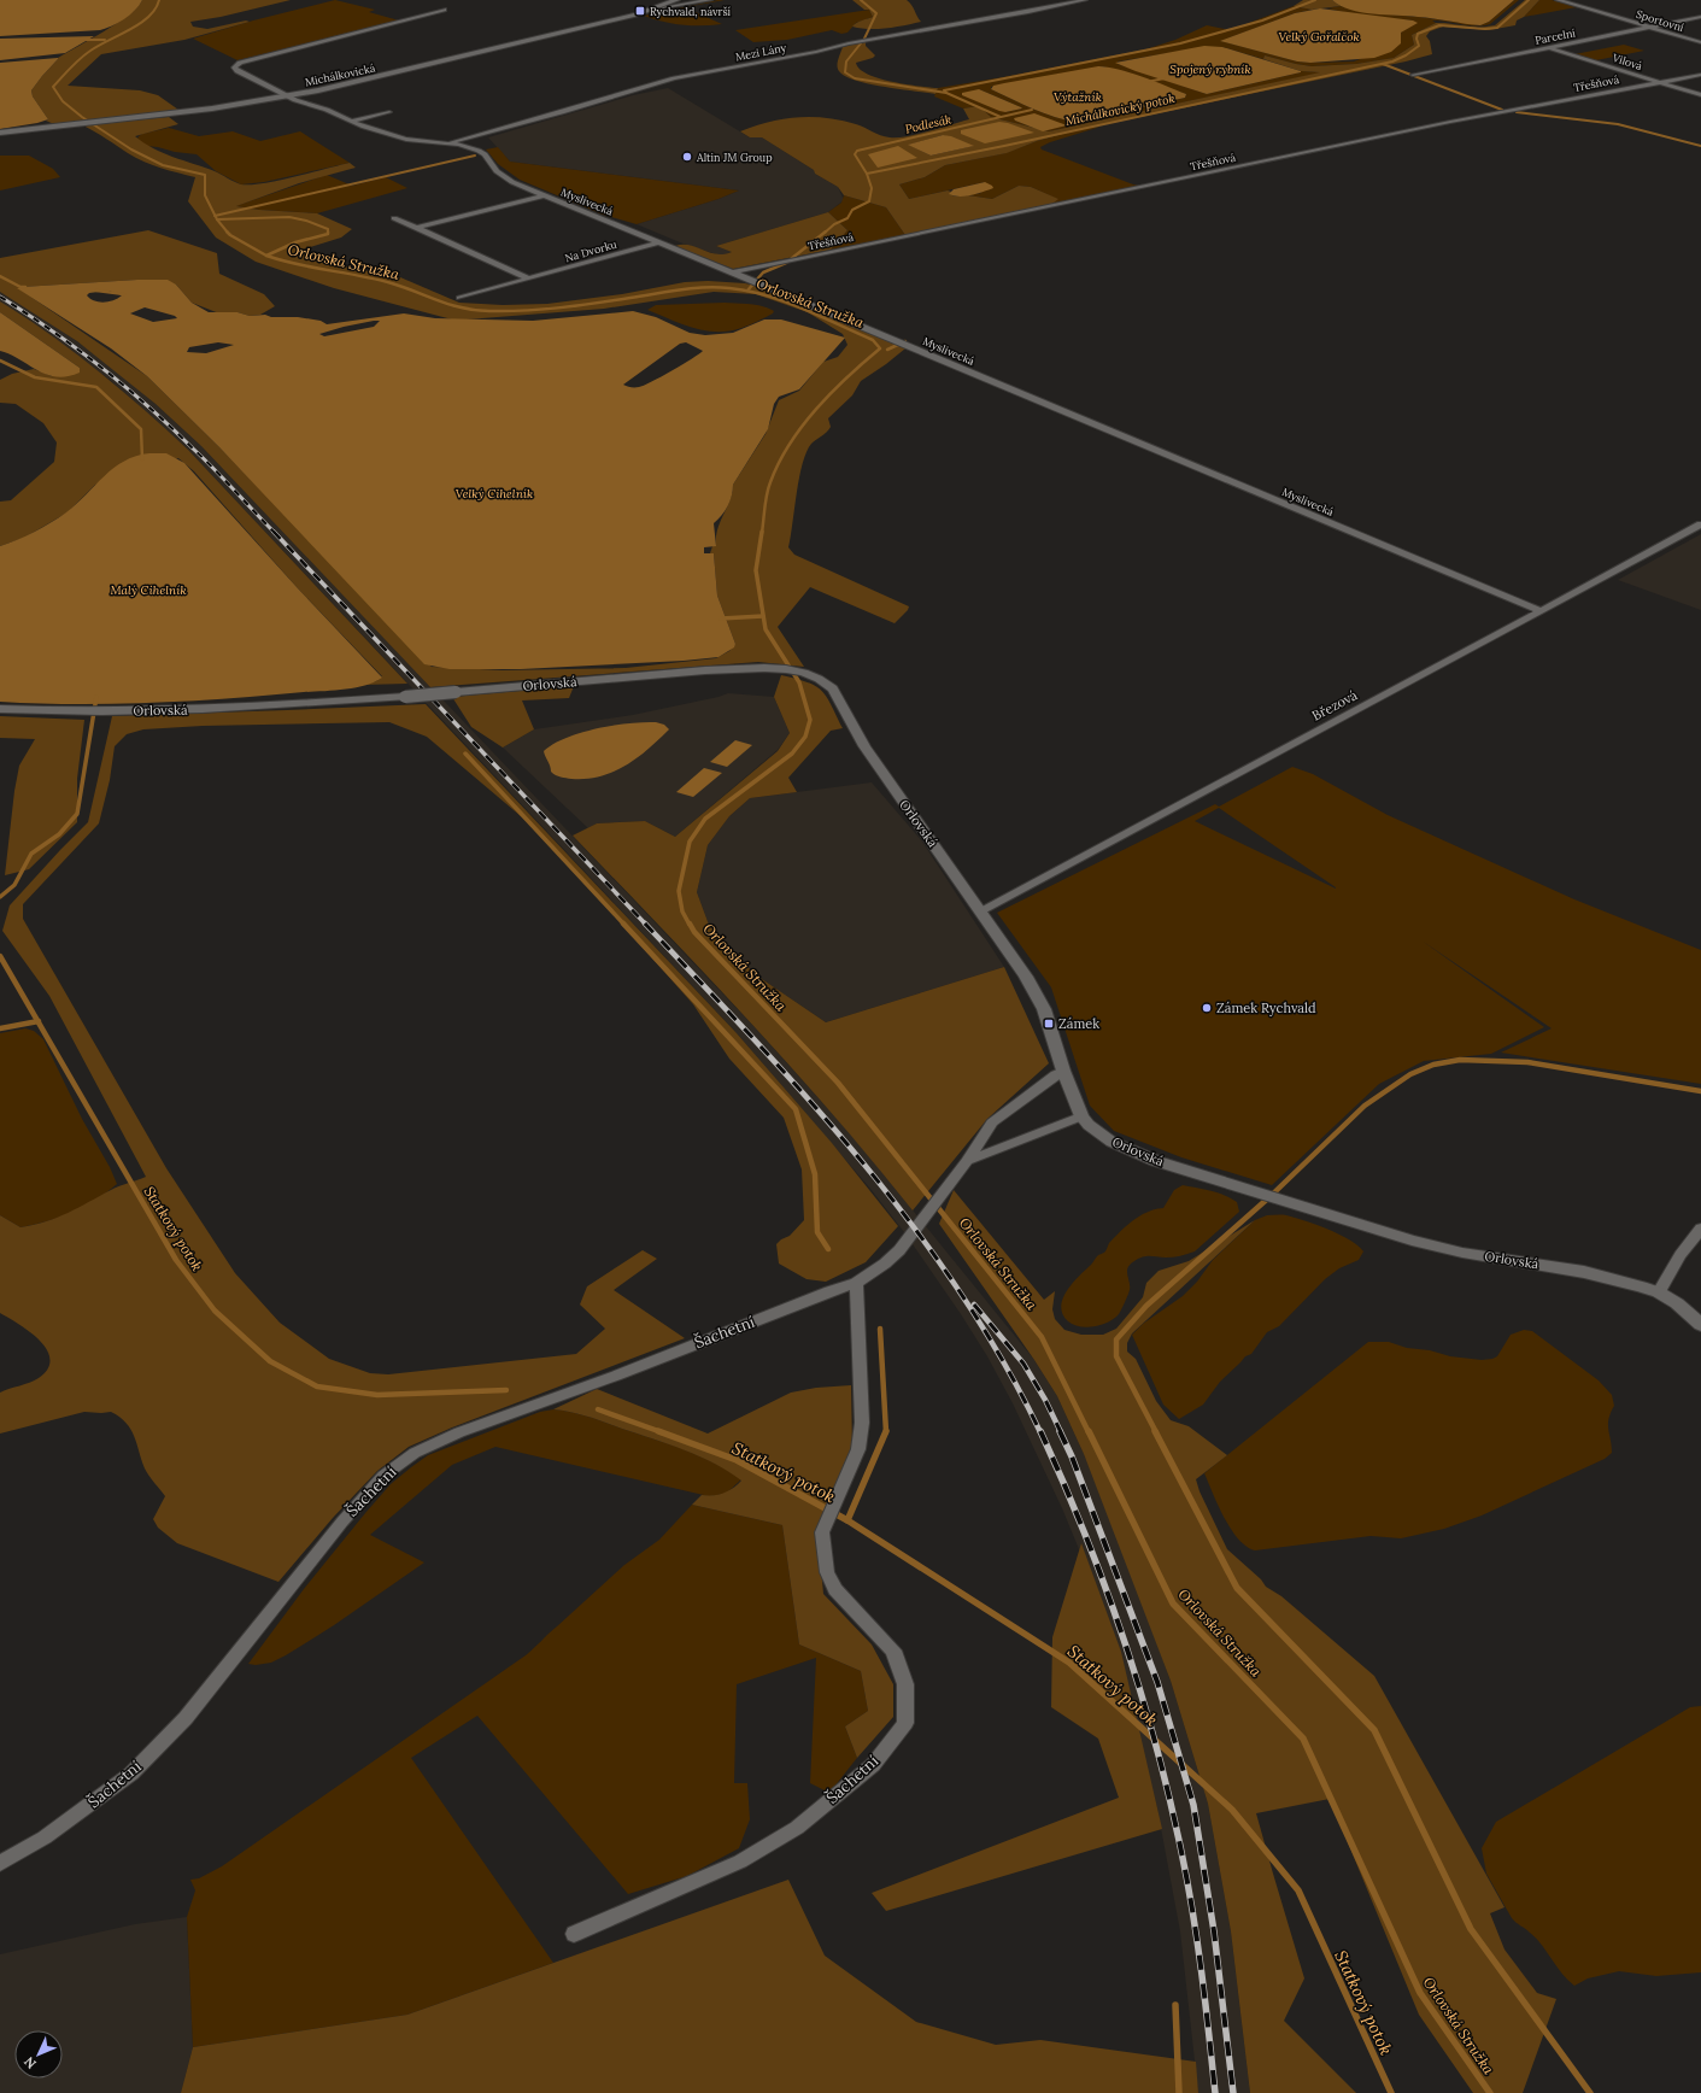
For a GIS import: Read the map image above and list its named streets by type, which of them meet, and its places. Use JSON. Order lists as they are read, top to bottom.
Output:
{
  "streets": {
    "main road": ["Michálkovická", "Orlovská"],
    "street": [
      "Sportovní",
      "Parcelní",
      "Mezi Lány",
      "Vilová",
      "Třešňová",
      "Myslivecká",
      "Na Dvorku",
      "Březová",
      "Šachetní"
    ]
  },
  "crossings": [
    ["Sportovní", "Parcelní"],
    ["Parcelní", "Vilová"],
    ["Mezi Lány", "Myslivecká"],
    ["Vilová", "Třešňová"],
    ["Michálkovická", "Myslivecká"],
    ["Třešňová", "Myslivecká"],
    ["Myslivecká", "Na Dvorku"],
    ["Myslivecká", "Březová"],
    ["Orlovská", "Březová"],
    ["Orlovská", "Šachetní"]
  ],
  "water": [
    "Velký Gořalčok",
    "Spojený rybník",
    "Výtažník",
    "Michálkovický potok",
    "Podlesák",
    "Orlovská Stružka",
    "Velký Cihelník",
    "Malý Cihelník",
    "Statkový potok"
  ],
  "places": {
    "transit": ["Rychvald, návrší", "Zámek"],
    "other": ["Altin JM Group", "Zámek Rychvald"]
  },
  "north": "bottom left"
}
